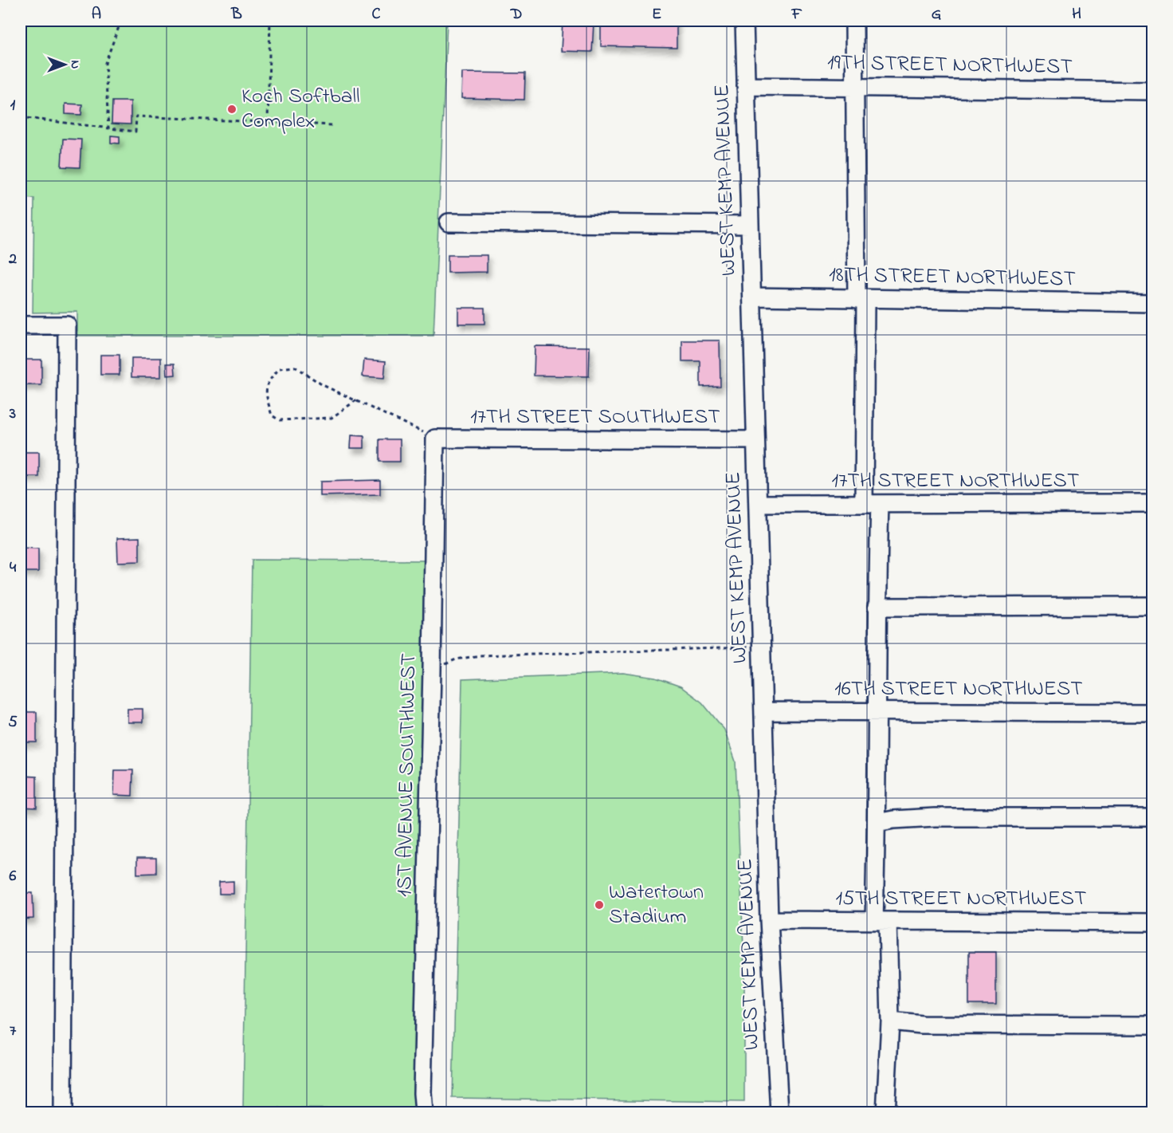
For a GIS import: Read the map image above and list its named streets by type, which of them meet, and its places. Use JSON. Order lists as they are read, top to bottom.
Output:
{
  "streets": {
    "street": [
      "19TH STREET NORTHWEST",
      "WEST KEMP AVENUE",
      "18TH STREET NORTHWEST",
      "17TH STREET SOUTHWEST",
      "17TH STREET NORTHWEST",
      "16TH STREET NORTHWEST",
      "1ST AVENUE SOUTHWEST",
      "15TH STREET NORTHWEST"
    ]
  },
  "crossings": [
    ["19TH STREET NORTHWEST", "WEST KEMP AVENUE"],
    ["WEST KEMP AVENUE", "18TH STREET NORTHWEST"],
    ["WEST KEMP AVENUE", "17TH STREET SOUTHWEST"],
    ["WEST KEMP AVENUE", "17TH STREET NORTHWEST"],
    ["WEST KEMP AVENUE", "16TH STREET NORTHWEST"],
    ["WEST KEMP AVENUE", "15TH STREET NORTHWEST"],
    ["17TH STREET SOUTHWEST", "1ST AVENUE SOUTHWEST"]
  ],
  "places": ["Koch Softball Complex", "Watertown Stadium"],
  "north": "right",
  "grid": {
    "columns": [
      "A",
      "B",
      "C",
      "D",
      "E",
      "F",
      "G",
      "H"
    ],
    "rows": [
      "1",
      "2",
      "3",
      "4",
      "5",
      "6",
      "7"
    ]
  }
}
